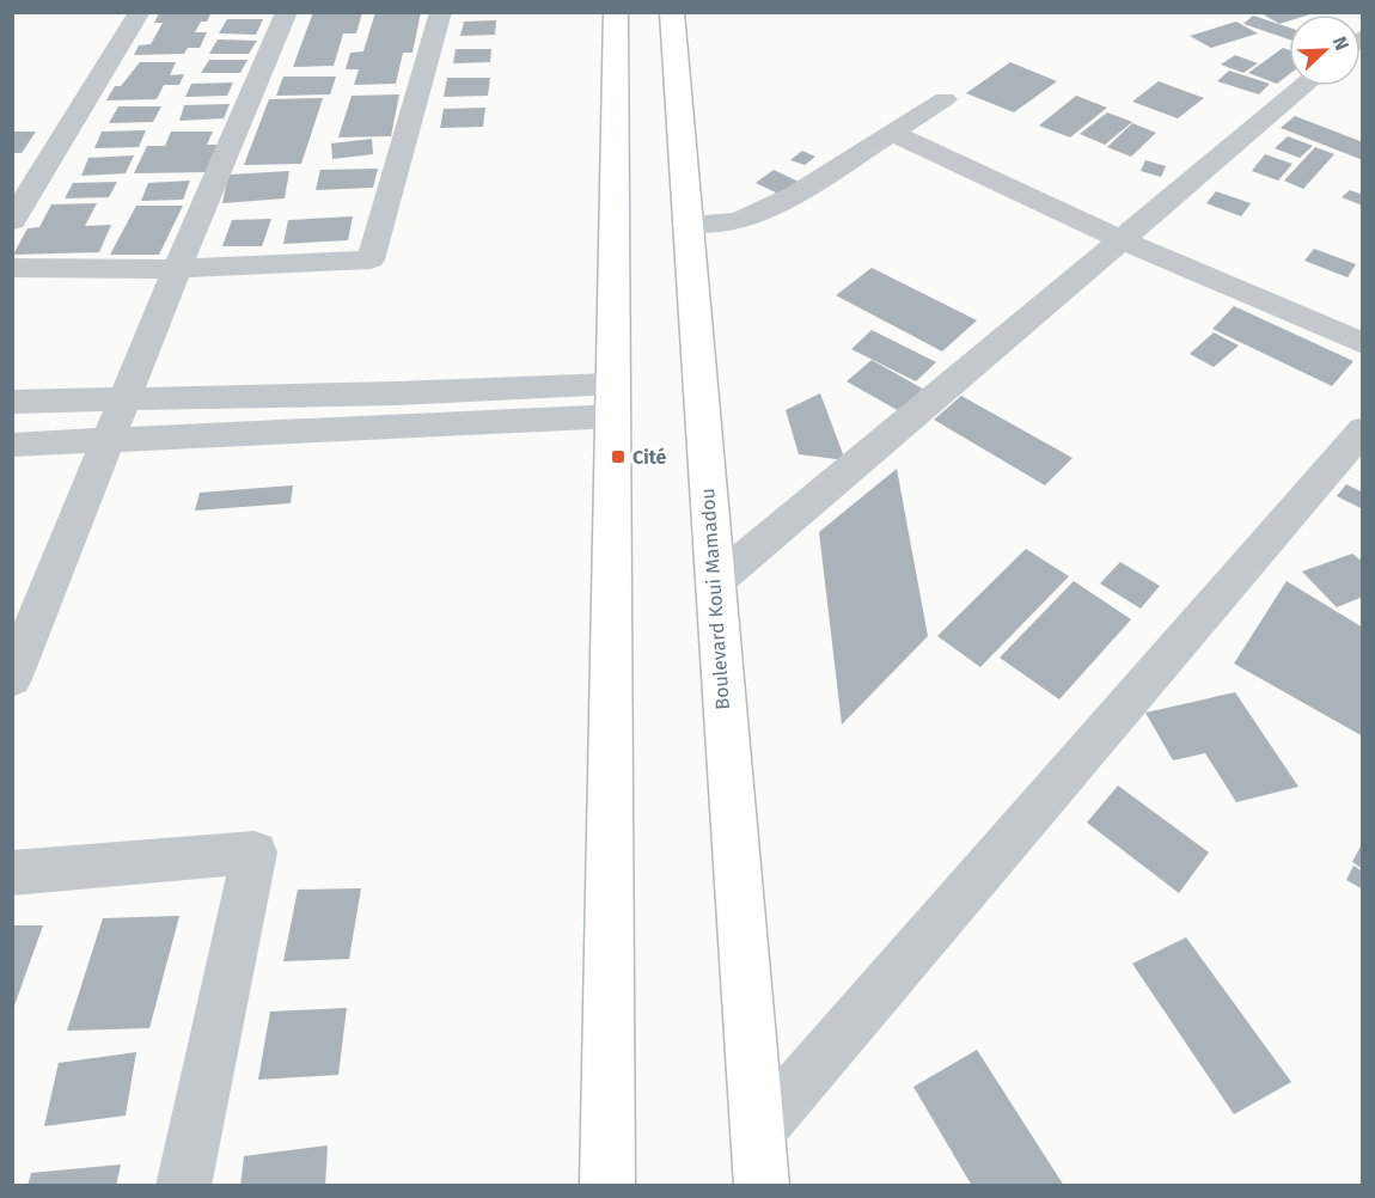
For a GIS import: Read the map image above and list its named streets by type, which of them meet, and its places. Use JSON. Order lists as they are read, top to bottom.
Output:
{
  "streets": {
    "main road": ["Boulevard Koui Mamadou"]
  },
  "places": {
    "transit": ["Cité"]
  },
  "north": "top right"
}
